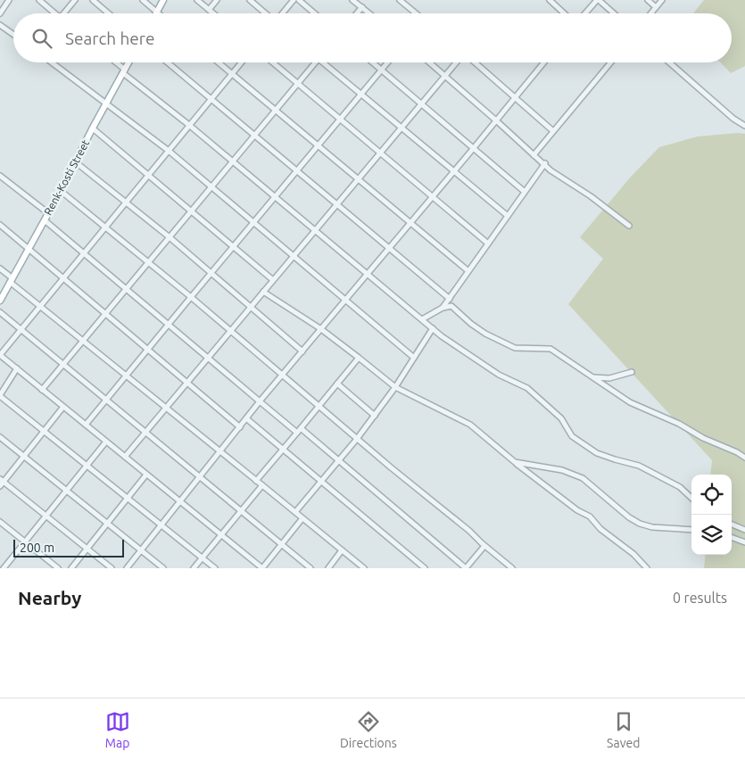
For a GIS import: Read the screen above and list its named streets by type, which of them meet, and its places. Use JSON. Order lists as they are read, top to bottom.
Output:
{
  "streets": {
    "main road": ["Renk-Kosti Street"]
  },
  "scale_bar": "200 m",
  "page": {
    "search": "Search here",
    "scale": "200 m",
    "heading": ["Nearby", "0 results"],
    "nav": ["Map", "Directions", "Saved"]
  }
}
